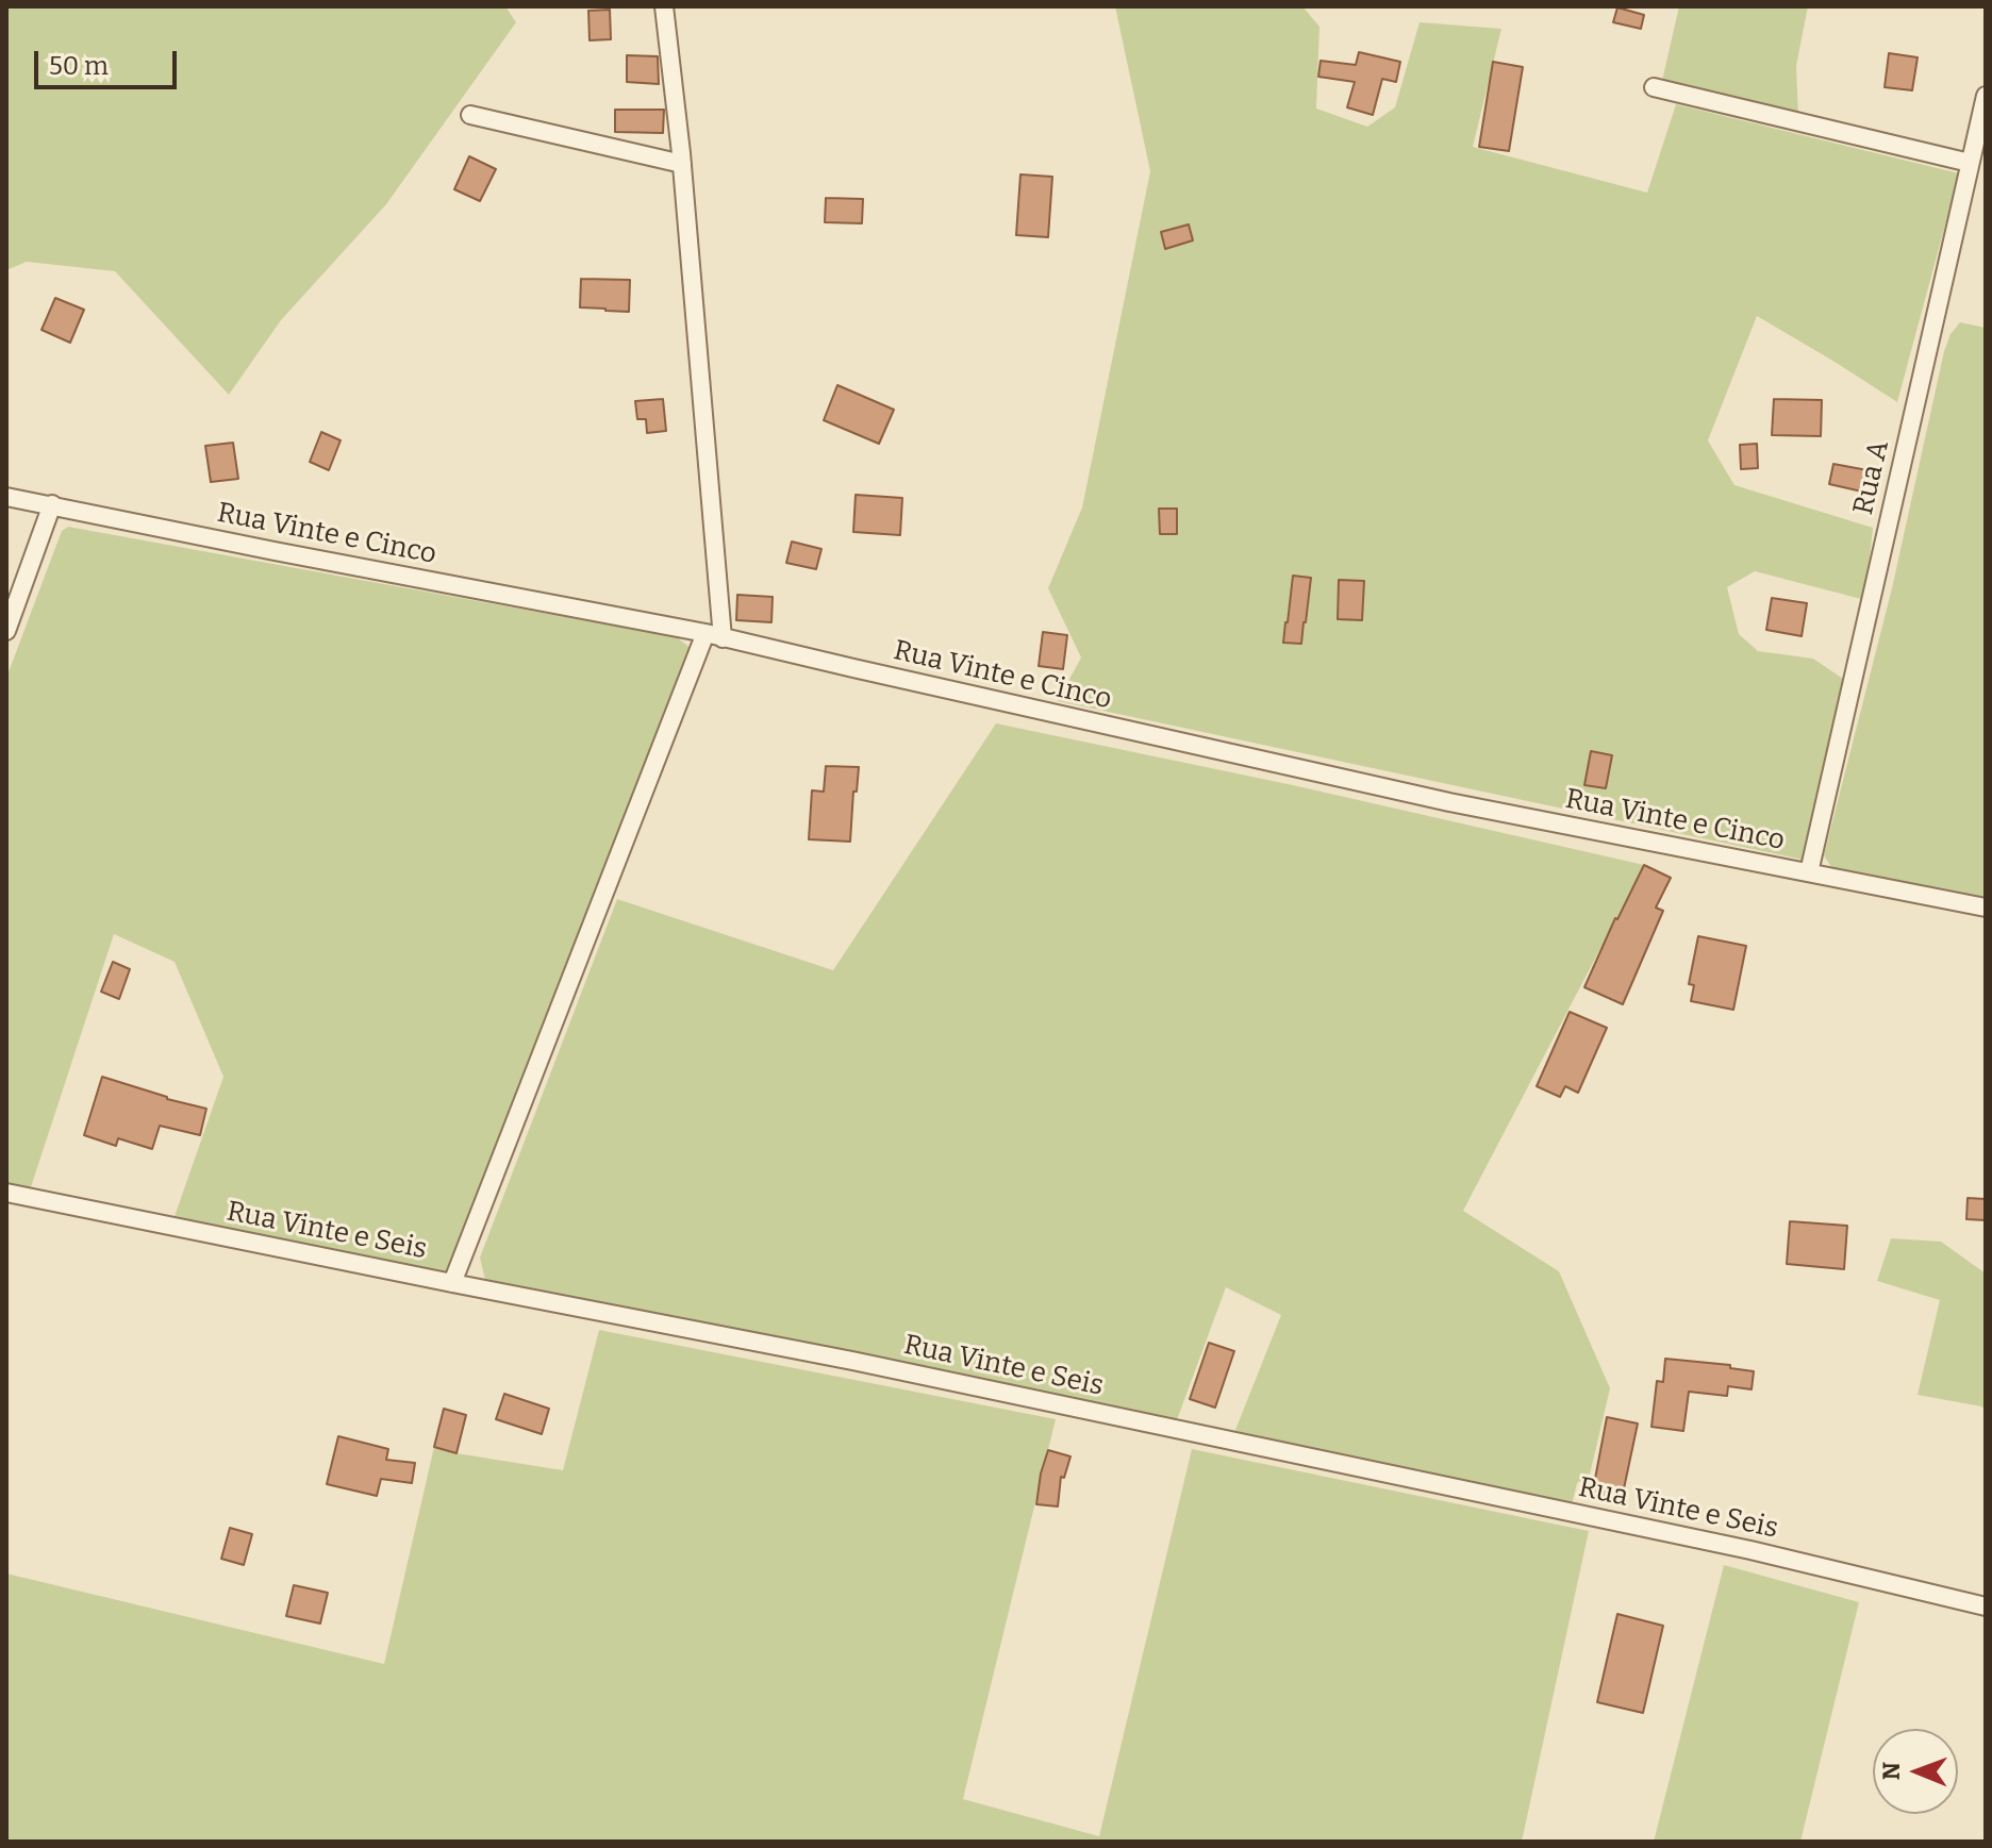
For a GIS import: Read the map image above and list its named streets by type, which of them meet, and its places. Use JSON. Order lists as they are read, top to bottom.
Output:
{
  "streets": {
    "street": ["Rua A", "Rua Vinte e Cinco", "Rua Vinte e Seis"]
  },
  "crossings": [
    ["Rua A", "Rua Vinte e Cinco"]
  ],
  "scale_bar": "50 m",
  "north": "left"
}
